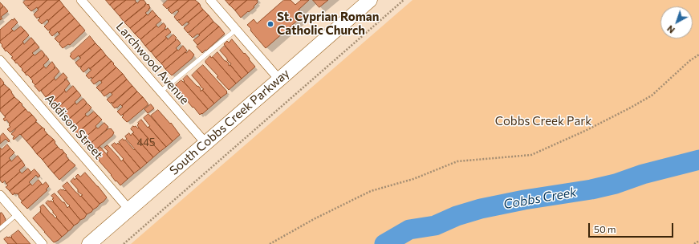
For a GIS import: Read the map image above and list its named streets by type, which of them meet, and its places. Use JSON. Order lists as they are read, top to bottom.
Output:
{
  "streets": {
    "main road": ["South Cobbs Creek Parkway"],
    "street": ["Larchwood Avenue", "Addison Street"]
  },
  "crossings": [
    ["Larchwood Avenue", "South Cobbs Creek Parkway"],
    ["South Cobbs Creek Parkway", "Addison Street"]
  ],
  "water": ["Cobbs Creek"],
  "parks": ["Cobbs Creek Park"],
  "places": ["St. Cyprian Roman Catholic Church"],
  "house_numbers": ["445"],
  "scale_bar": "50 m",
  "north": "bottom left"
}
